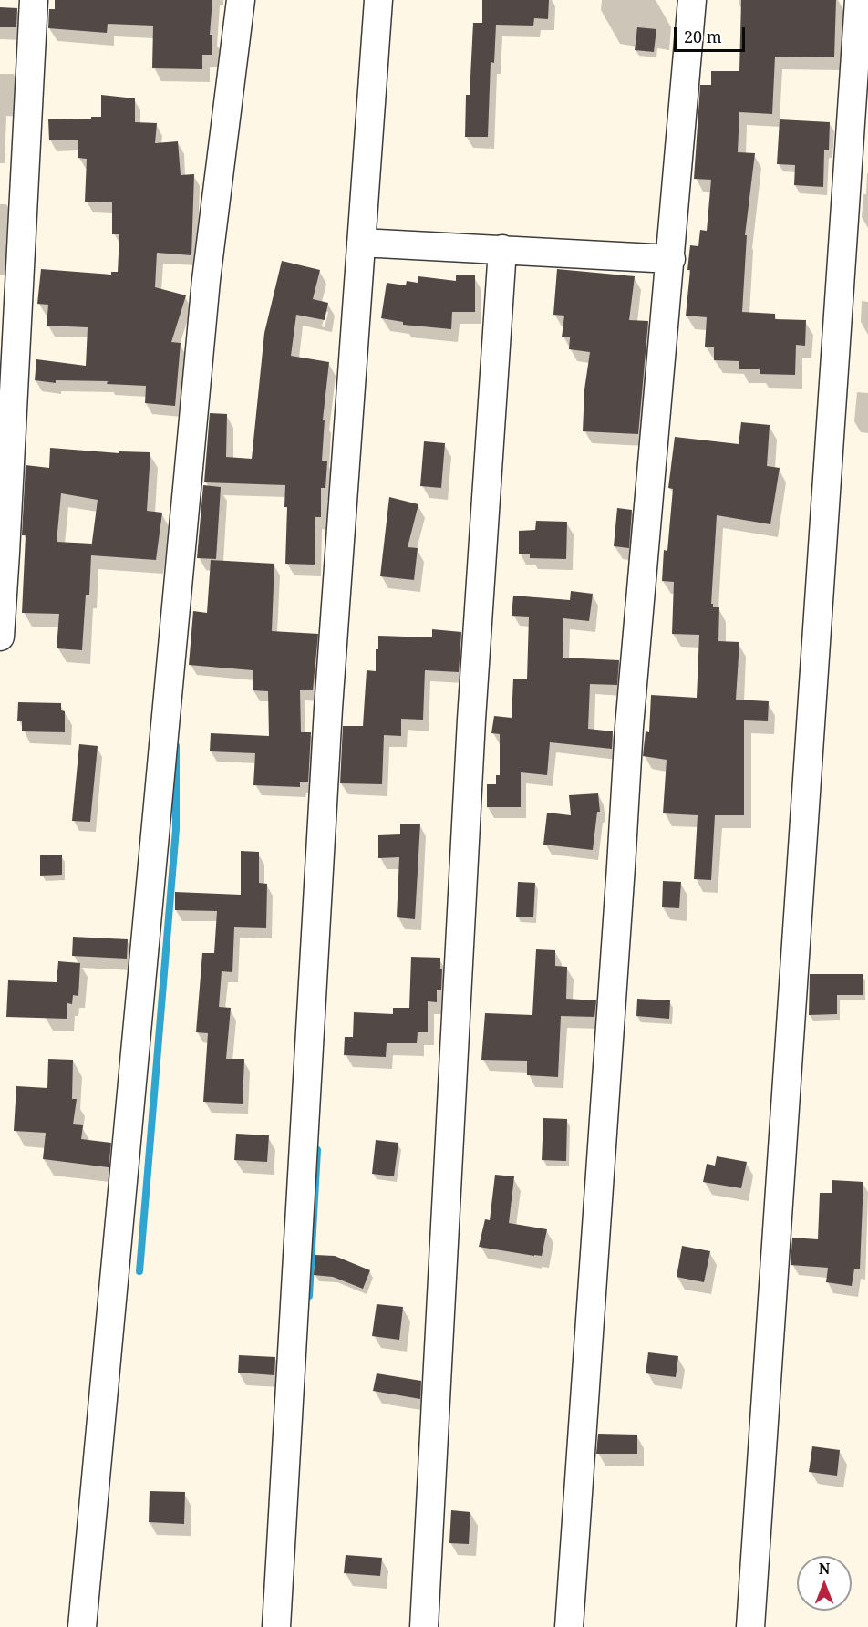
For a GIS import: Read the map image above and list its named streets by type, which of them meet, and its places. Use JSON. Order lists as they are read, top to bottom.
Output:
{
  "scale_bar": "20 m",
  "north": "top"
}
